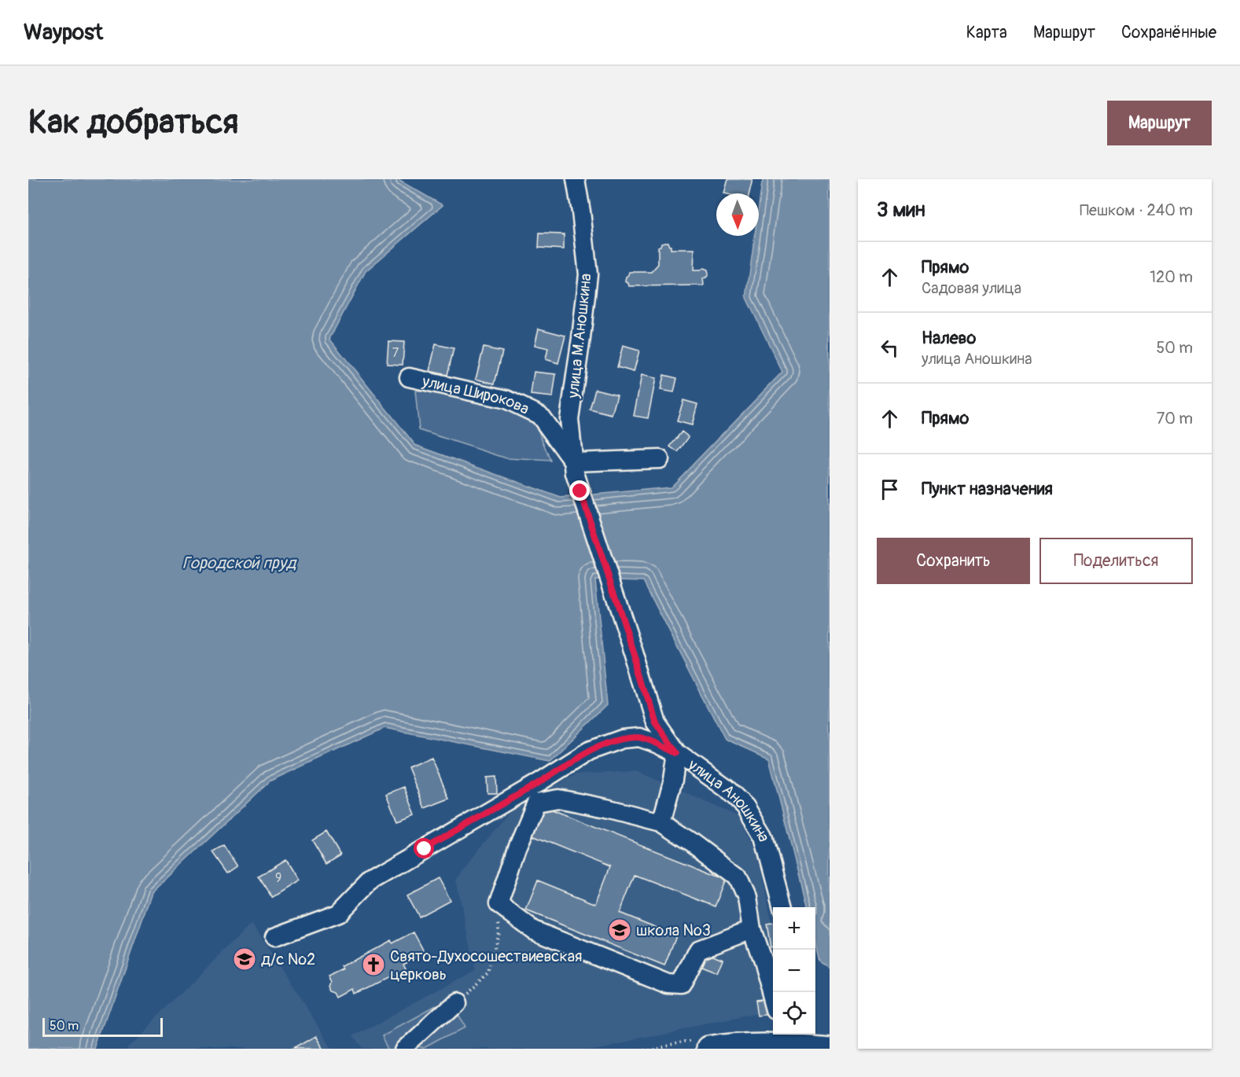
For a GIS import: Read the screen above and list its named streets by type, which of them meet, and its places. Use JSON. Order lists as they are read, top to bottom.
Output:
{
  "streets": {
    "street": ["улица М.Аношкина", "улица Широкова", "улица Аношкина"]
  },
  "crossings": [
    ["улица М.Аношкина", "улица Широкова"],
    ["улица М.Аношкина", "улица Аношкина"]
  ],
  "water": ["Городской пруд"],
  "places": {
    "school or university": ["школа №3", "д/с №2"],
    "church": ["Свято-Духосошествиевская церковь"]
  },
  "house_numbers": ["7", "9"],
  "scale_bar": "50 m",
  "north": "bottom",
  "page": {
    "header": "Waypost",
    "nav": ["Карта", "Маршрут", "Сохранённые"],
    "buttons": [
      "Маршрут",
      ["Сохранить", "Поделиться"]
    ],
    "title": "Как добраться",
    "heading": ["3 мин", "Пешком · 240 m"],
    "list": [
      ["Прямо", "Садовая улица", "120 m"],
      ["Налево", "улица Аношкина", "50 m"],
      ["Прямо", "70 m"],
      "Пункт назначения"
    ],
    "map_buttons": ["+", "−"],
    "scale": "50 m"
  }
}
